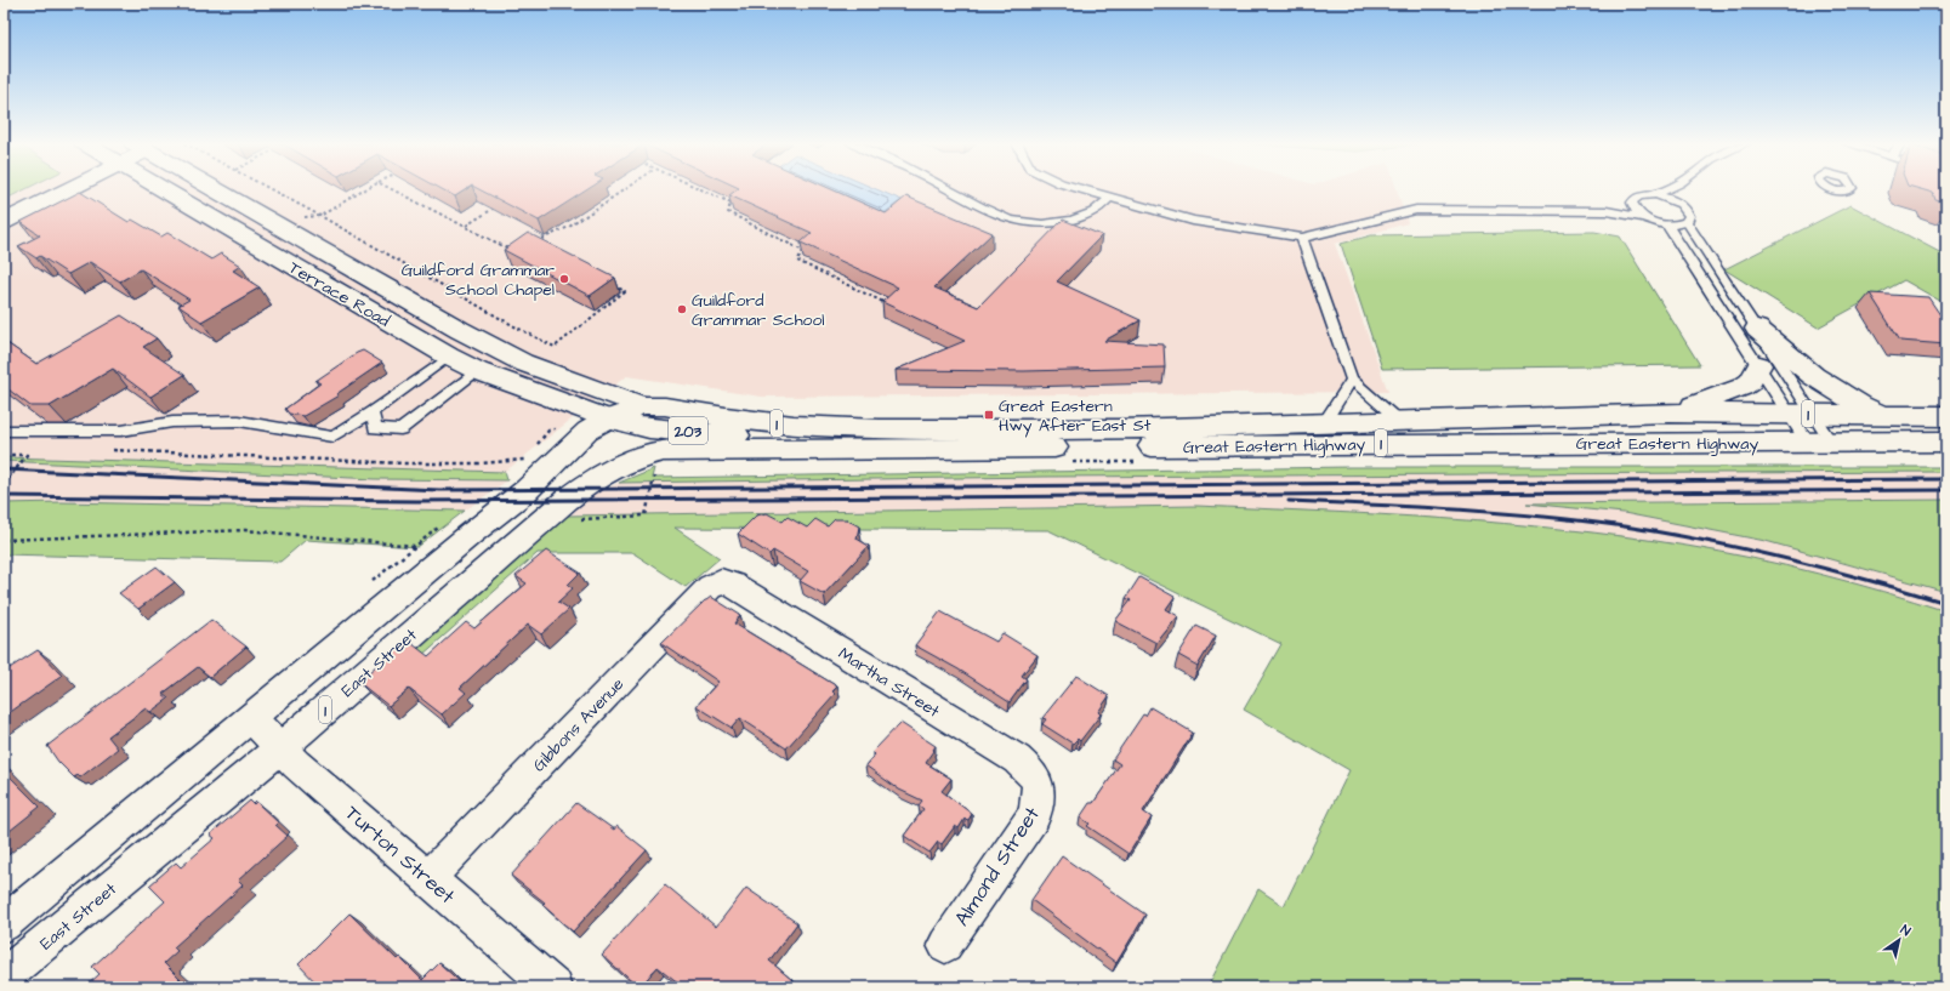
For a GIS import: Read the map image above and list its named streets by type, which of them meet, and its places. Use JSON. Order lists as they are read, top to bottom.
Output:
{
  "streets": {
    "main road": [
      "Terrace Road",
      "1",
      "203",
      "Great Eastern Highway",
      "East Street",
      "Martha Street",
      "Gibbons Avenue",
      "Turton Street",
      "Almond Street"
    ]
  },
  "crossings": [
    ["Terrace Road", "1"],
    ["Terrace Road", "Great Eastern Highway"],
    ["1", "Great Eastern Highway"],
    ["1", "Turton Street"],
    ["Great Eastern Highway", "East Street"],
    ["East Street", "Turton Street"],
    ["Martha Street", "Gibbons Avenue"],
    ["Martha Street", "Almond Street"],
    ["Gibbons Avenue", "Turton Street"]
  ],
  "places": {
    "other": ["Guildford Grammar School Chapel", "Guildford Grammar School"],
    "transit": ["Great Eastern Hwy After East St"]
  },
  "north": "top right"
}
